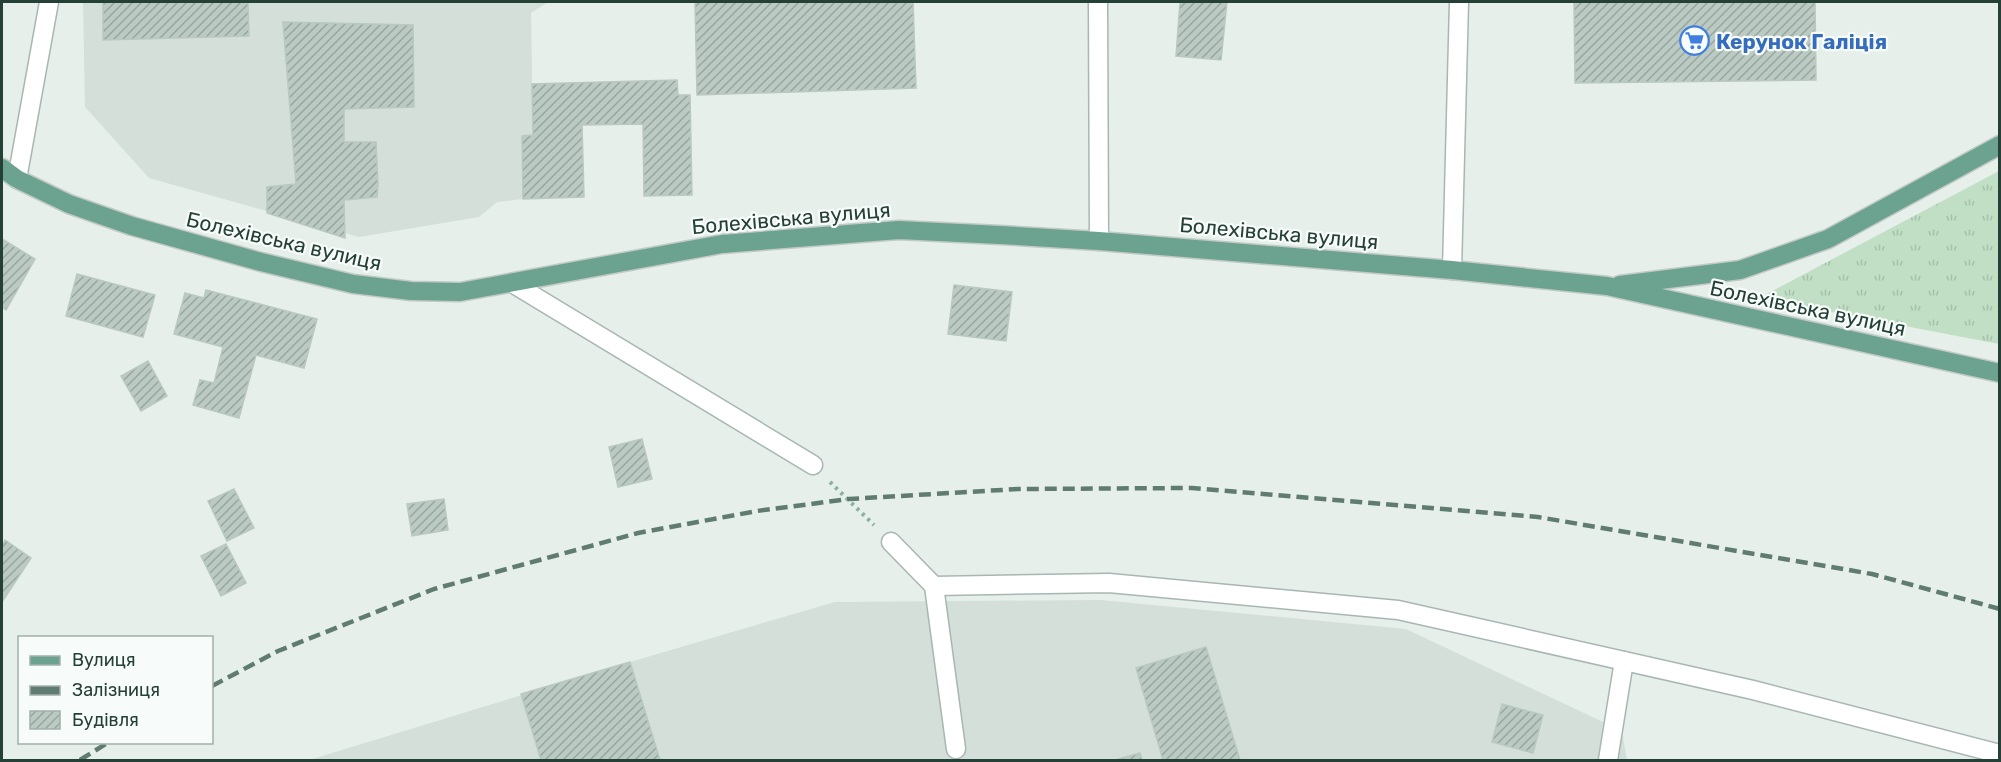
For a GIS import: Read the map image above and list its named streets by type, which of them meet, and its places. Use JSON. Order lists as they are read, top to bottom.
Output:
{
  "streets": {
    "main road": ["Болехівська вулиця"]
  },
  "places": {
    "supermarket": ["Керунок Галіція"]
  },
  "legend": ["Вулиця", "Залізниця", "Будівля"]
}
